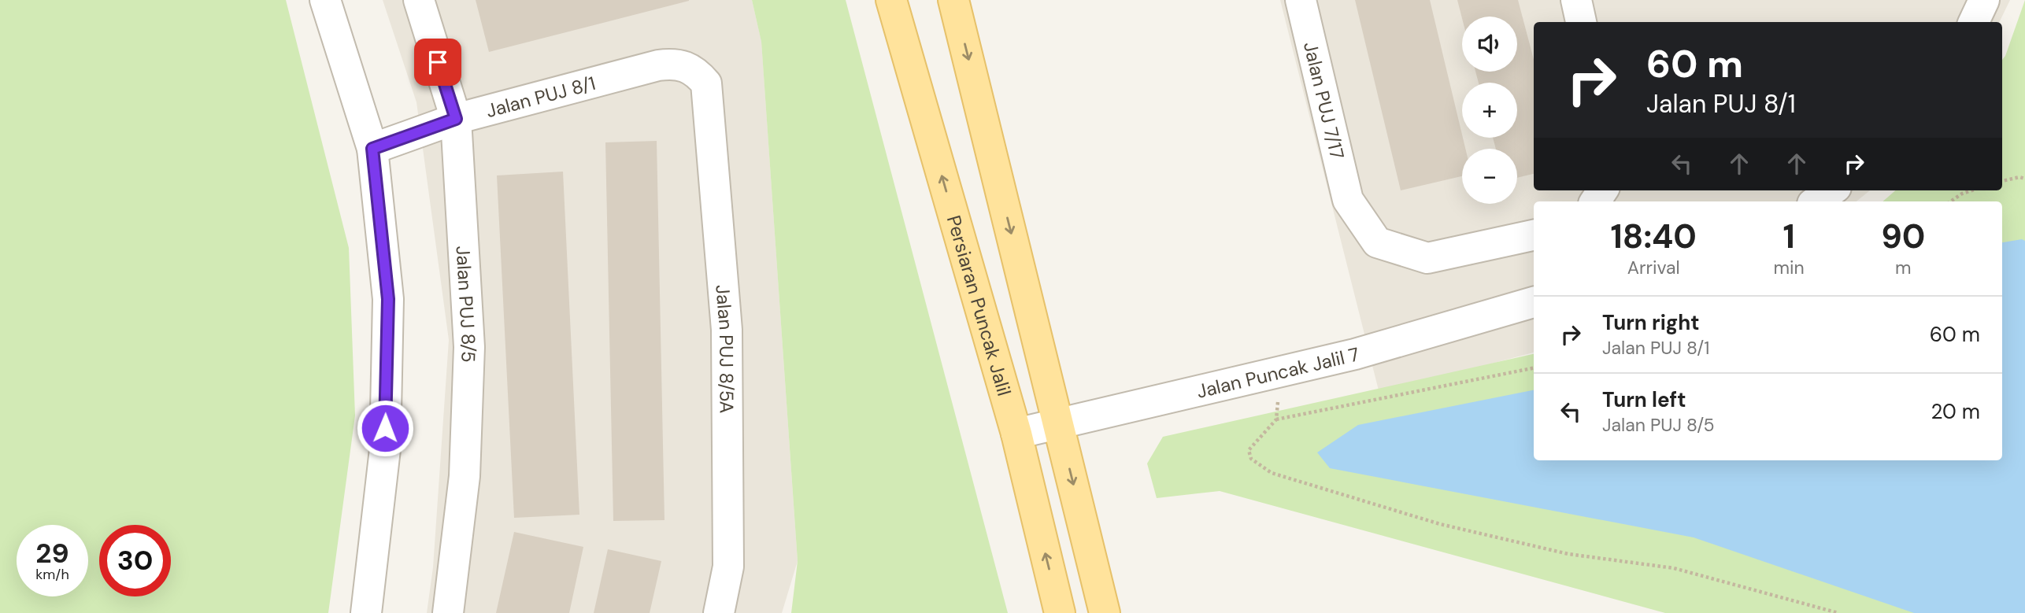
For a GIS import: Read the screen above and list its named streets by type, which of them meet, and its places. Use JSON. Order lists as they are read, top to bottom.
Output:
{
  "streets": {
    "main road": ["Persiaran Puncak Jalil"],
    "street": [
      "Jalan PUJ 8/1",
      "Jalan PUJ 7/17",
      "Jalan PUJ 8/5",
      "Jalan PUJ 8/5A",
      "Jalan Puncak Jalil 7"
    ]
  },
  "crossings": [
    ["Jalan PUJ 8/1", "Jalan PUJ 8/5"],
    ["Jalan PUJ 8/1", "Jalan PUJ 8/5A"],
    ["Persiaran Puncak Jalil", "Jalan Puncak Jalil 7"]
  ],
  "page": {
    "map_buttons": ["+", "−"],
    "turn": ["60 m", "Jalan PUJ 8/1"],
    "eta": [
      "18:40",
      "Arrival",
      "1",
      "min",
      "90",
      "m"
    ],
    "list": [
      {
        "name": "Turn right",
        "note": "Jalan PUJ 8/1",
        "value": "60 m"
      },
      {
        "name": "Turn left",
        "note": "Jalan PUJ 8/5",
        "value": "20 m"
      }
    ],
    "speed": "29 km/h",
    "limit": "30"
  }
}
